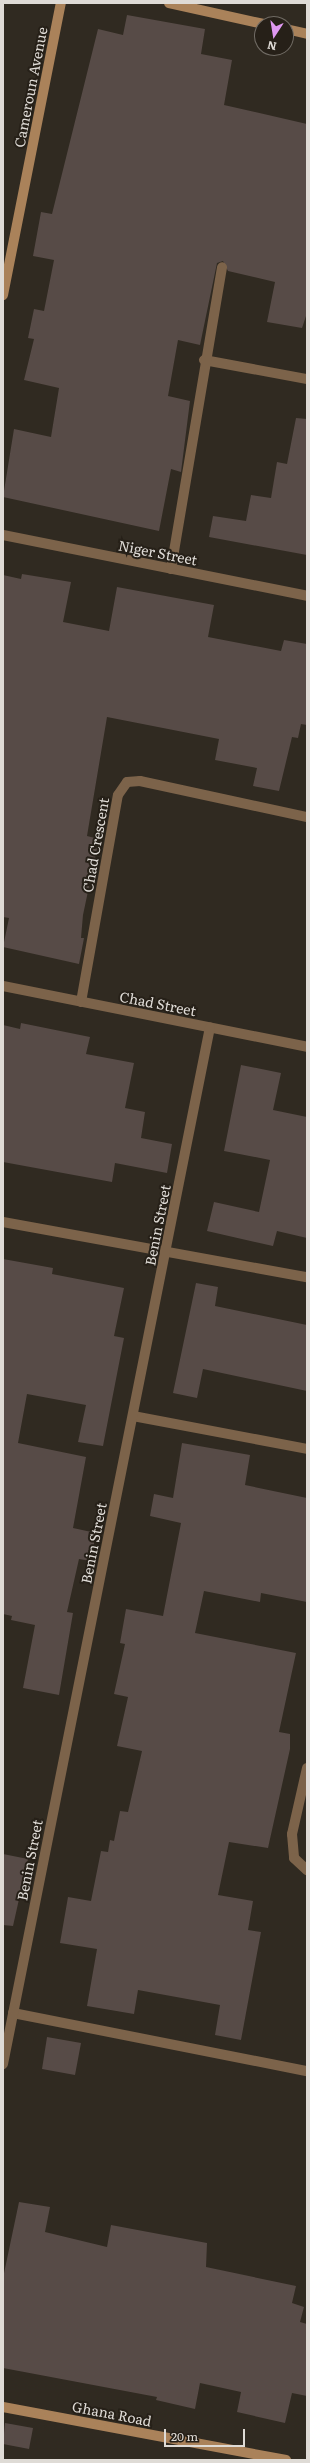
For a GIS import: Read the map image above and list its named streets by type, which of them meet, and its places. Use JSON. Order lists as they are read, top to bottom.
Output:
{
  "streets": {
    "street": [
      "Cameroun Avenue",
      "Niger Street",
      "Chad Crescent",
      "Chad Street",
      "Benin Street",
      "Ghana Road"
    ]
  },
  "crossings": [
    ["Chad Crescent", "Chad Street"],
    ["Chad Street", "Benin Street"]
  ],
  "scale_bar": "20 m",
  "north": "bottom"
}
